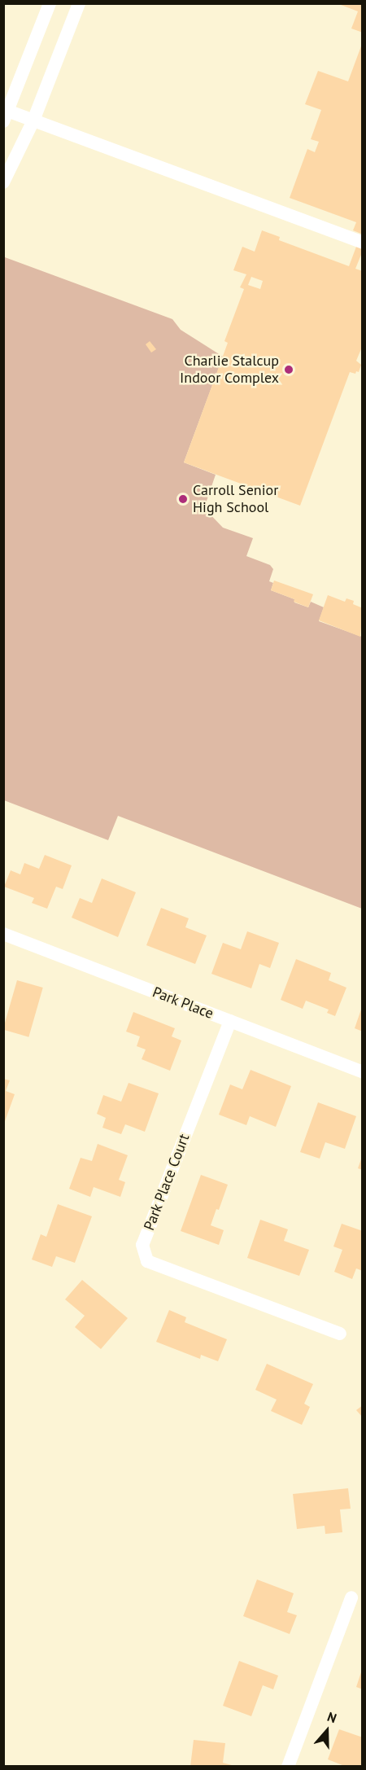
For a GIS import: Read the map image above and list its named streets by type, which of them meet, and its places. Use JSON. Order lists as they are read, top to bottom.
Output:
{
  "streets": {
    "street": ["Park Place", "Park Place Court"]
  },
  "crossings": [
    ["Park Place", "Park Place Court"]
  ],
  "places": ["Charlie Stalcup Indoor Complex", "Carroll Senior High School"],
  "north": "top"
}
